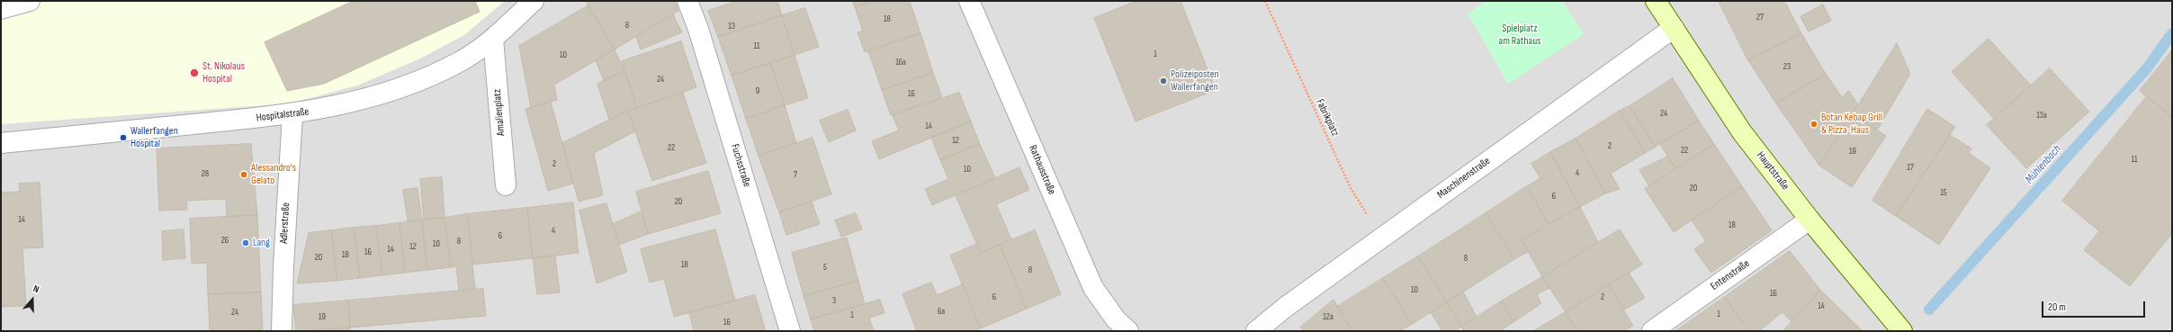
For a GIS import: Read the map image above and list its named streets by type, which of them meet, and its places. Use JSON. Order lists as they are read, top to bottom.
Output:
{
  "streets": {
    "main road": ["Hauptstraße"],
    "street": [
      "Amalienplatz",
      "Hospitalstraße",
      "Fuchsstraße",
      "Rathausstraße",
      "Maschinenstraße",
      "Adlerstraße",
      "Entenstraße"
    ],
    "path": ["Fabrikplatz"]
  },
  "crossings": [
    ["Amalienplatz", "Hospitalstraße"],
    ["Hospitalstraße", "Adlerstraße"],
    ["Fabrikplatz", "Maschinenstraße"],
    ["Hauptstraße", "Maschinenstraße"],
    ["Hauptstraße", "Entenstraße"]
  ],
  "water": ["Mühlenbach"],
  "parks": ["Spielplatz am Rathaus"],
  "places": [
    "St. Nikolaus Hospital",
    "Polizeiposten Wallerfangen",
    "Botan Kebap Grill & Pizza-Haus",
    "Wallerfangen Hospital",
    "Alessandro's Gelato",
    "Lang"
  ],
  "house_numbers": [
    "27",
    "18",
    "8",
    "13",
    "11",
    "1",
    "10",
    "16a",
    "23",
    "24",
    "9",
    "16",
    "24",
    "13a",
    "14",
    "12",
    "2",
    "22",
    "22",
    "19",
    "11",
    "2",
    "17",
    "10",
    "4",
    "28",
    "7",
    "20",
    "15",
    "6",
    "20",
    "14",
    "18",
    "4",
    "6",
    "26",
    "8",
    "10",
    "12",
    "14",
    "16",
    "18",
    "20",
    "8",
    "18",
    "5",
    "8",
    "10",
    "16",
    "6",
    "2",
    "3",
    "14",
    "6a",
    "24",
    "1",
    "1",
    "19",
    "12a",
    "16"
  ],
  "scale_bar": "20 m",
  "north": "top"
}
